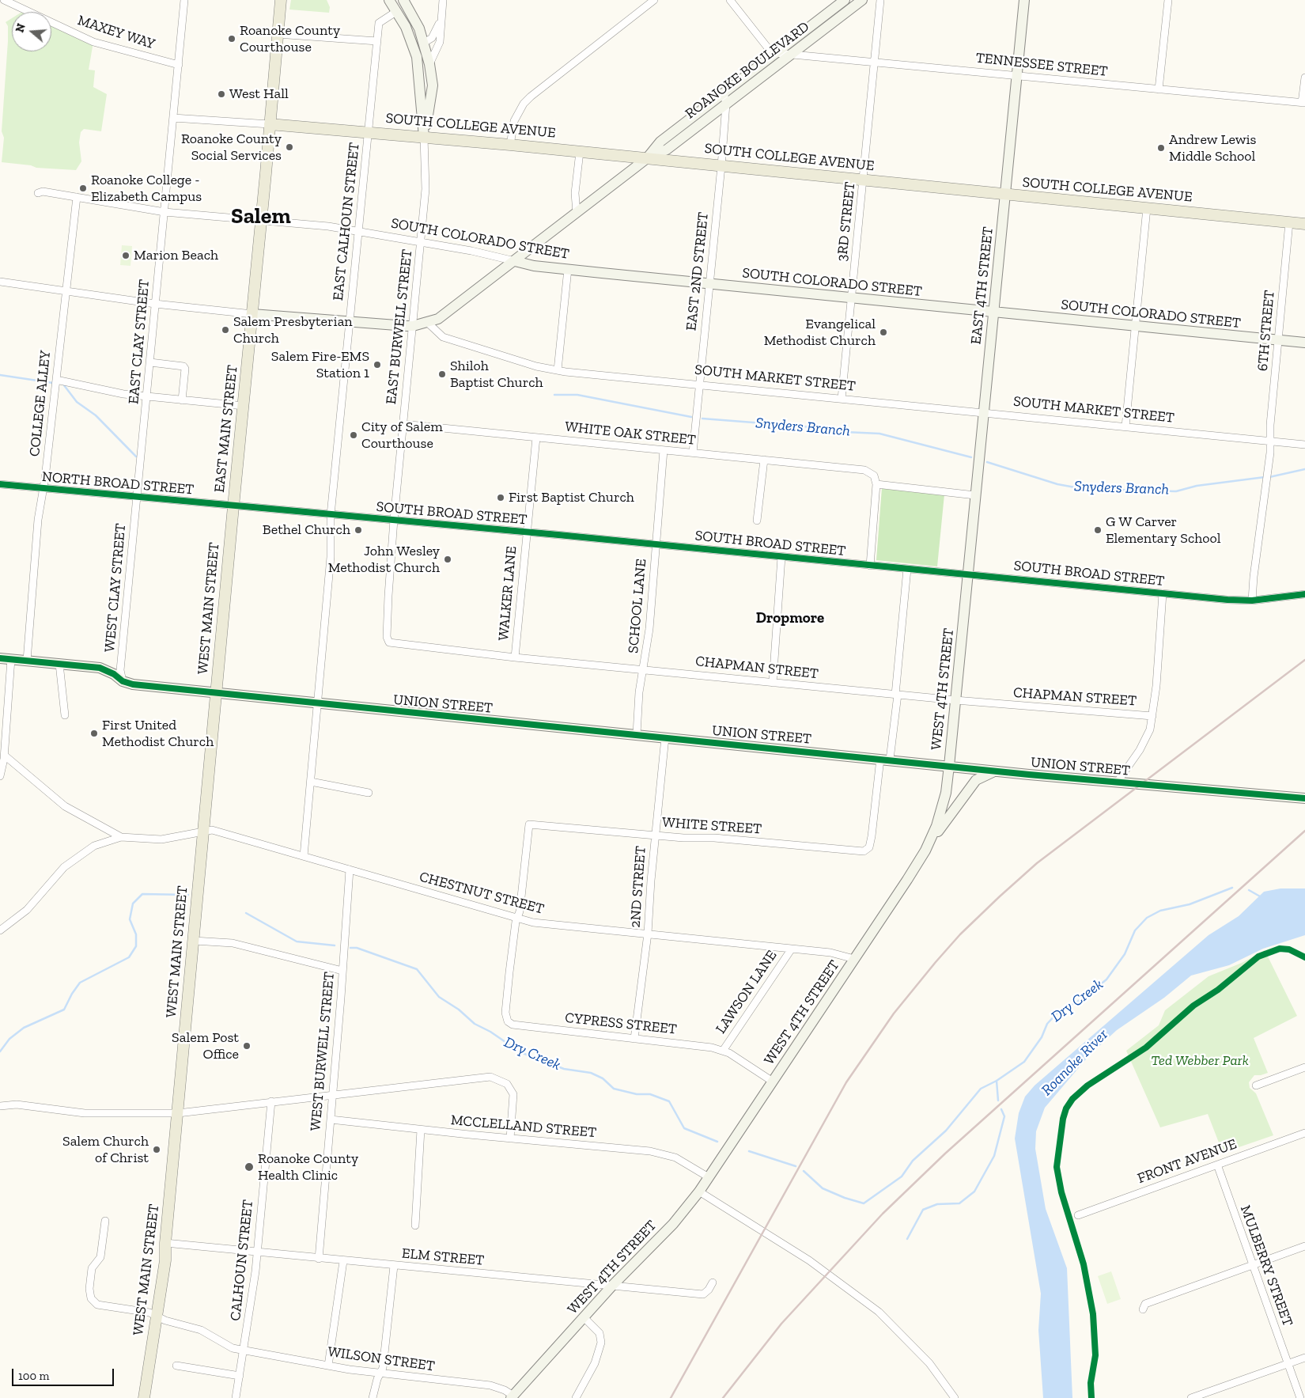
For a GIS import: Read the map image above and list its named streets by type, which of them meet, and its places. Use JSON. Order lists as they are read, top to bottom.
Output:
{
  "streets": {
    "main road": ["SOUTH COLLEGE AVENUE", "EAST MAIN STREET", "WEST MAIN STREET"],
    "street": [
      "MAXEY WAY",
      "TENNESSEE STREET",
      "ROANOKE BOULEVARD",
      "EAST CALHOUN STREET",
      "3RD STREET",
      "SOUTH COLORADO STREET",
      "EAST 2ND STREET",
      "EAST 4TH STREET",
      "EAST BURWELL STREET",
      "6TH STREET",
      "EAST CLAY STREET",
      "SOUTH MARKET STREET",
      "COLLEGE ALLEY",
      "WHITE OAK STREET",
      "NORTH BROAD STREET",
      "SOUTH BROAD STREET",
      "WEST CLAY STREET",
      "WALKER LANE",
      "SCHOOL LANE",
      "CHAPMAN STREET",
      "WEST 4TH STREET",
      "UNION STREET",
      "WHITE STREET",
      "2ND STREET",
      "CHESTNUT STREET",
      "LAWSON LANE",
      "CYPRESS STREET",
      "WEST BURWELL STREET",
      "MCCLELLAND STREET",
      "FRONT AVENUE",
      "ELM STREET",
      "CALHOUN STREET",
      "MULBERRY STREET",
      "WILSON STREET"
    ]
  },
  "crossings": [
    ["MAXEY WAY", "EAST CLAY STREET"],
    ["TENNESSEE STREET", "ROANOKE BOULEVARD"],
    ["TENNESSEE STREET", "3RD STREET"],
    ["TENNESSEE STREET", "EAST 4TH STREET"],
    ["ROANOKE BOULEVARD", "SOUTH COLLEGE AVENUE"],
    ["ROANOKE BOULEVARD", "SOUTH COLORADO STREET"],
    ["ROANOKE BOULEVARD", "EAST 2ND STREET"],
    ["ROANOKE BOULEVARD", "SOUTH MARKET STREET"],
    ["SOUTH COLLEGE AVENUE", "EAST CALHOUN STREET"],
    ["SOUTH COLLEGE AVENUE", "3RD STREET"],
    ["SOUTH COLLEGE AVENUE", "EAST 2ND STREET"],
    ["SOUTH COLLEGE AVENUE", "EAST 4TH STREET"],
    ["SOUTH COLLEGE AVENUE", "EAST BURWELL STREET"],
    ["SOUTH COLLEGE AVENUE", "6TH STREET"],
    ["SOUTH COLLEGE AVENUE", "EAST MAIN STREET"],
    ["EAST CALHOUN STREET", "SOUTH COLORADO STREET"],
    ["EAST CALHOUN STREET", "SOUTH BROAD STREET"],
    ["EAST CALHOUN STREET", "UNION STREET"],
    ["EAST CALHOUN STREET", "CHESTNUT STREET"],
    ["3RD STREET", "SOUTH COLORADO STREET"],
    ["3RD STREET", "SOUTH MARKET STREET"],
    ["SOUTH COLORADO STREET", "EAST 2ND STREET"],
    ["SOUTH COLORADO STREET", "EAST 4TH STREET"],
    ["SOUTH COLORADO STREET", "EAST BURWELL STREET"],
    ["SOUTH COLORADO STREET", "6TH STREET"],
    ["SOUTH COLORADO STREET", "EAST CLAY STREET"],
    ["SOUTH COLORADO STREET", "COLLEGE ALLEY"],
    ["SOUTH COLORADO STREET", "EAST MAIN STREET"],
    ["EAST 2ND STREET", "SOUTH MARKET STREET"],
    ["EAST 2ND STREET", "WHITE OAK STREET"],
    ["EAST 4TH STREET", "SOUTH MARKET STREET"],
    ["EAST 4TH STREET", "SOUTH BROAD STREET"],
    ["EAST 4TH STREET", "WEST 4TH STREET"],
    ["EAST BURWELL STREET", "WHITE OAK STREET"],
    ["EAST BURWELL STREET", "SOUTH BROAD STREET"],
    ["EAST BURWELL STREET", "CHAPMAN STREET"],
    ["6TH STREET", "SOUTH MARKET STREET"],
    ["6TH STREET", "SOUTH BROAD STREET"],
    ["EAST CLAY STREET", "NORTH BROAD STREET"],
    ["EAST CLAY STREET", "WEST CLAY STREET"],
    ["COLLEGE ALLEY", "NORTH BROAD STREET"],
    ["EAST MAIN STREET", "NORTH BROAD STREET"],
    ["EAST MAIN STREET", "SOUTH BROAD STREET"],
    ["EAST MAIN STREET", "WEST MAIN STREET"],
    ["WHITE OAK STREET", "WALKER LANE"],
    ["WHITE OAK STREET", "SCHOOL LANE"],
    ["NORTH BROAD STREET", "SOUTH BROAD STREET"],
    ["NORTH BROAD STREET", "WEST CLAY STREET"],
    ["NORTH BROAD STREET", "WEST MAIN STREET"],
    ["SOUTH BROAD STREET", "WALKER LANE"],
    ["SOUTH BROAD STREET", "SCHOOL LANE"],
    ["SOUTH BROAD STREET", "WEST MAIN STREET"],
    ["SOUTH BROAD STREET", "CHAPMAN STREET"],
    ["SOUTH BROAD STREET", "WEST 4TH STREET"],
    ["SOUTH BROAD STREET", "WHITE STREET"],
    ["WEST CLAY STREET", "UNION STREET"],
    ["WALKER LANE", "CHAPMAN STREET"],
    ["SCHOOL LANE", "CHAPMAN STREET"],
    ["SCHOOL LANE", "UNION STREET"],
    ["WEST MAIN STREET", "UNION STREET"],
    ["WEST MAIN STREET", "CHESTNUT STREET"],
    ["WEST MAIN STREET", "ELM STREET"],
    ["WEST MAIN STREET", "WILSON STREET"],
    ["CHAPMAN STREET", "WEST 4TH STREET"],
    ["CHAPMAN STREET", "WHITE STREET"],
    ["WEST 4TH STREET", "UNION STREET"],
    ["WEST 4TH STREET", "CHESTNUT STREET"],
    ["WEST 4TH STREET", "CYPRESS STREET"],
    ["WEST 4TH STREET", "MCCLELLAND STREET"],
    ["WEST 4TH STREET", "ELM STREET"],
    ["WEST 4TH STREET", "WILSON STREET"],
    ["UNION STREET", "WHITE STREET"],
    ["UNION STREET", "2ND STREET"],
    ["WHITE STREET", "2ND STREET"],
    ["WHITE STREET", "CHESTNUT STREET"],
    ["WHITE STREET", "CYPRESS STREET"],
    ["2ND STREET", "CHESTNUT STREET"],
    ["2ND STREET", "CYPRESS STREET"],
    ["CHESTNUT STREET", "LAWSON LANE"],
    ["CHESTNUT STREET", "CYPRESS STREET"],
    ["CHESTNUT STREET", "WEST BURWELL STREET"],
    ["LAWSON LANE", "CYPRESS STREET"],
    ["WEST BURWELL STREET", "MCCLELLAND STREET"],
    ["WEST BURWELL STREET", "ELM STREET"],
    ["FRONT AVENUE", "MULBERRY STREET"],
    ["ELM STREET", "CALHOUN STREET"],
    ["CALHOUN STREET", "WILSON STREET"]
  ],
  "districts": ["Salem", "Dropmore"],
  "water": ["Snyders Branch", "Dry Creek", "Roanoke River"],
  "parks": ["Ted Webber Park"],
  "places": [
    "Roanoke County Courthouse",
    "West Hall",
    "Roanoke County Social Services",
    "Andrew Lewis Middle School",
    "Roanoke College - Elizabeth Campus",
    "Marion Beach",
    "Salem Presbyterian Church",
    "Evangelical Methodist Church",
    "Salem Fire-EMS Station 1",
    "Shiloh Baptist Church",
    "City of Salem Courthouse",
    "First Baptist Church",
    "Bethel Church",
    "G W Carver Elementary School",
    "John Wesley Methodist Church",
    "First United Methodist Church",
    "Salem Post Office",
    "Salem Church of Christ",
    "Roanoke County Health Clinic"
  ],
  "scale_bar": "100 m",
  "north": "left"
}
